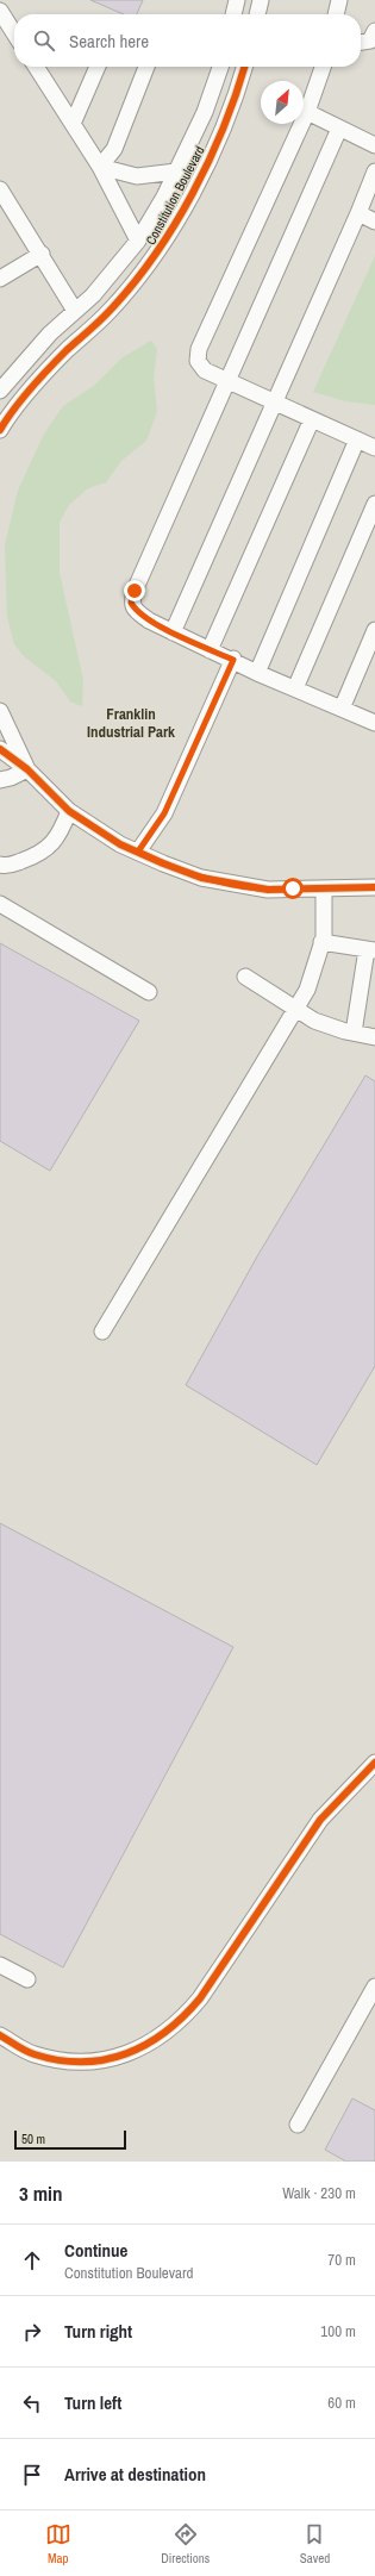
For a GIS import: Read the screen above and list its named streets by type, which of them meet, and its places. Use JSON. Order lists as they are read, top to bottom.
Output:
{
  "streets": {
    "street": ["Constitution Boulevard"]
  },
  "districts": ["Franklin Industrial Park"],
  "scale_bar": "50 m",
  "north": "top right",
  "page": {
    "search": "Search here",
    "scale": "50 m",
    "heading": ["3 min", "Walk · 230 m"],
    "list": [
      ["Continue", "Constitution Boulevard", "70 m"],
      ["Turn right", "100 m"],
      ["Turn left", "60 m"],
      "Arrive at destination"
    ],
    "nav": ["Map", "Directions", "Saved"]
  }
}
